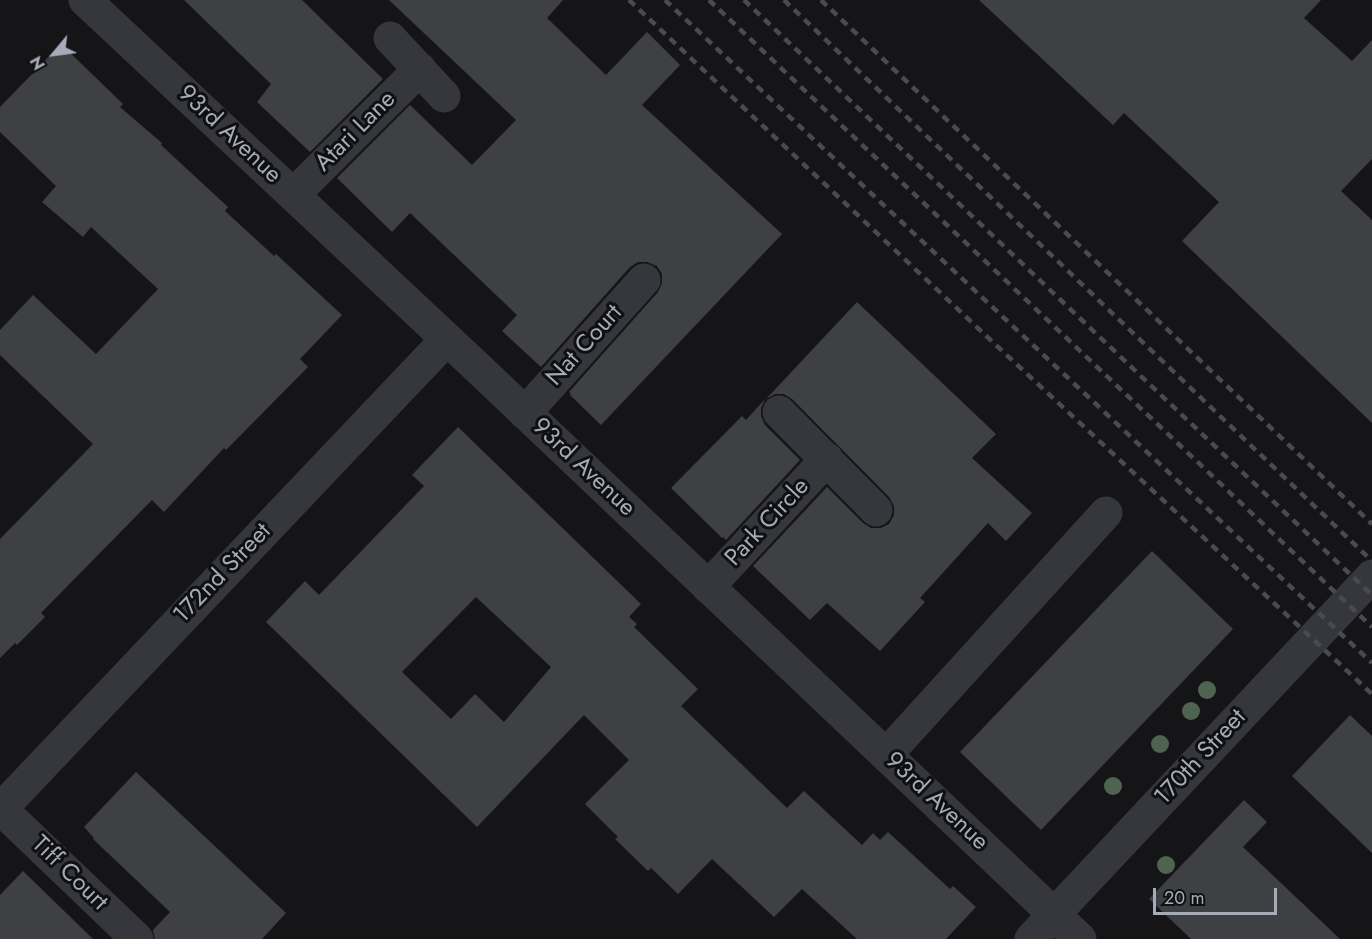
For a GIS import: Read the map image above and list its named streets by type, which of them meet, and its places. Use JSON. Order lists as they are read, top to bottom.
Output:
{
  "streets": {
    "street": [
      "Atari Lane",
      "93rd Avenue",
      "Nat Court",
      "Park Circle",
      "172nd Street",
      "170th Street",
      "Tiff Court"
    ]
  },
  "crossings": [
    ["Atari Lane", "93rd Avenue"],
    ["93rd Avenue", "Nat Court"],
    ["93rd Avenue", "Park Circle"],
    ["93rd Avenue", "172nd Street"],
    ["93rd Avenue", "170th Street"],
    ["172nd Street", "Tiff Court"]
  ],
  "scale_bar": "20 m",
  "north": "bottom left"
}
